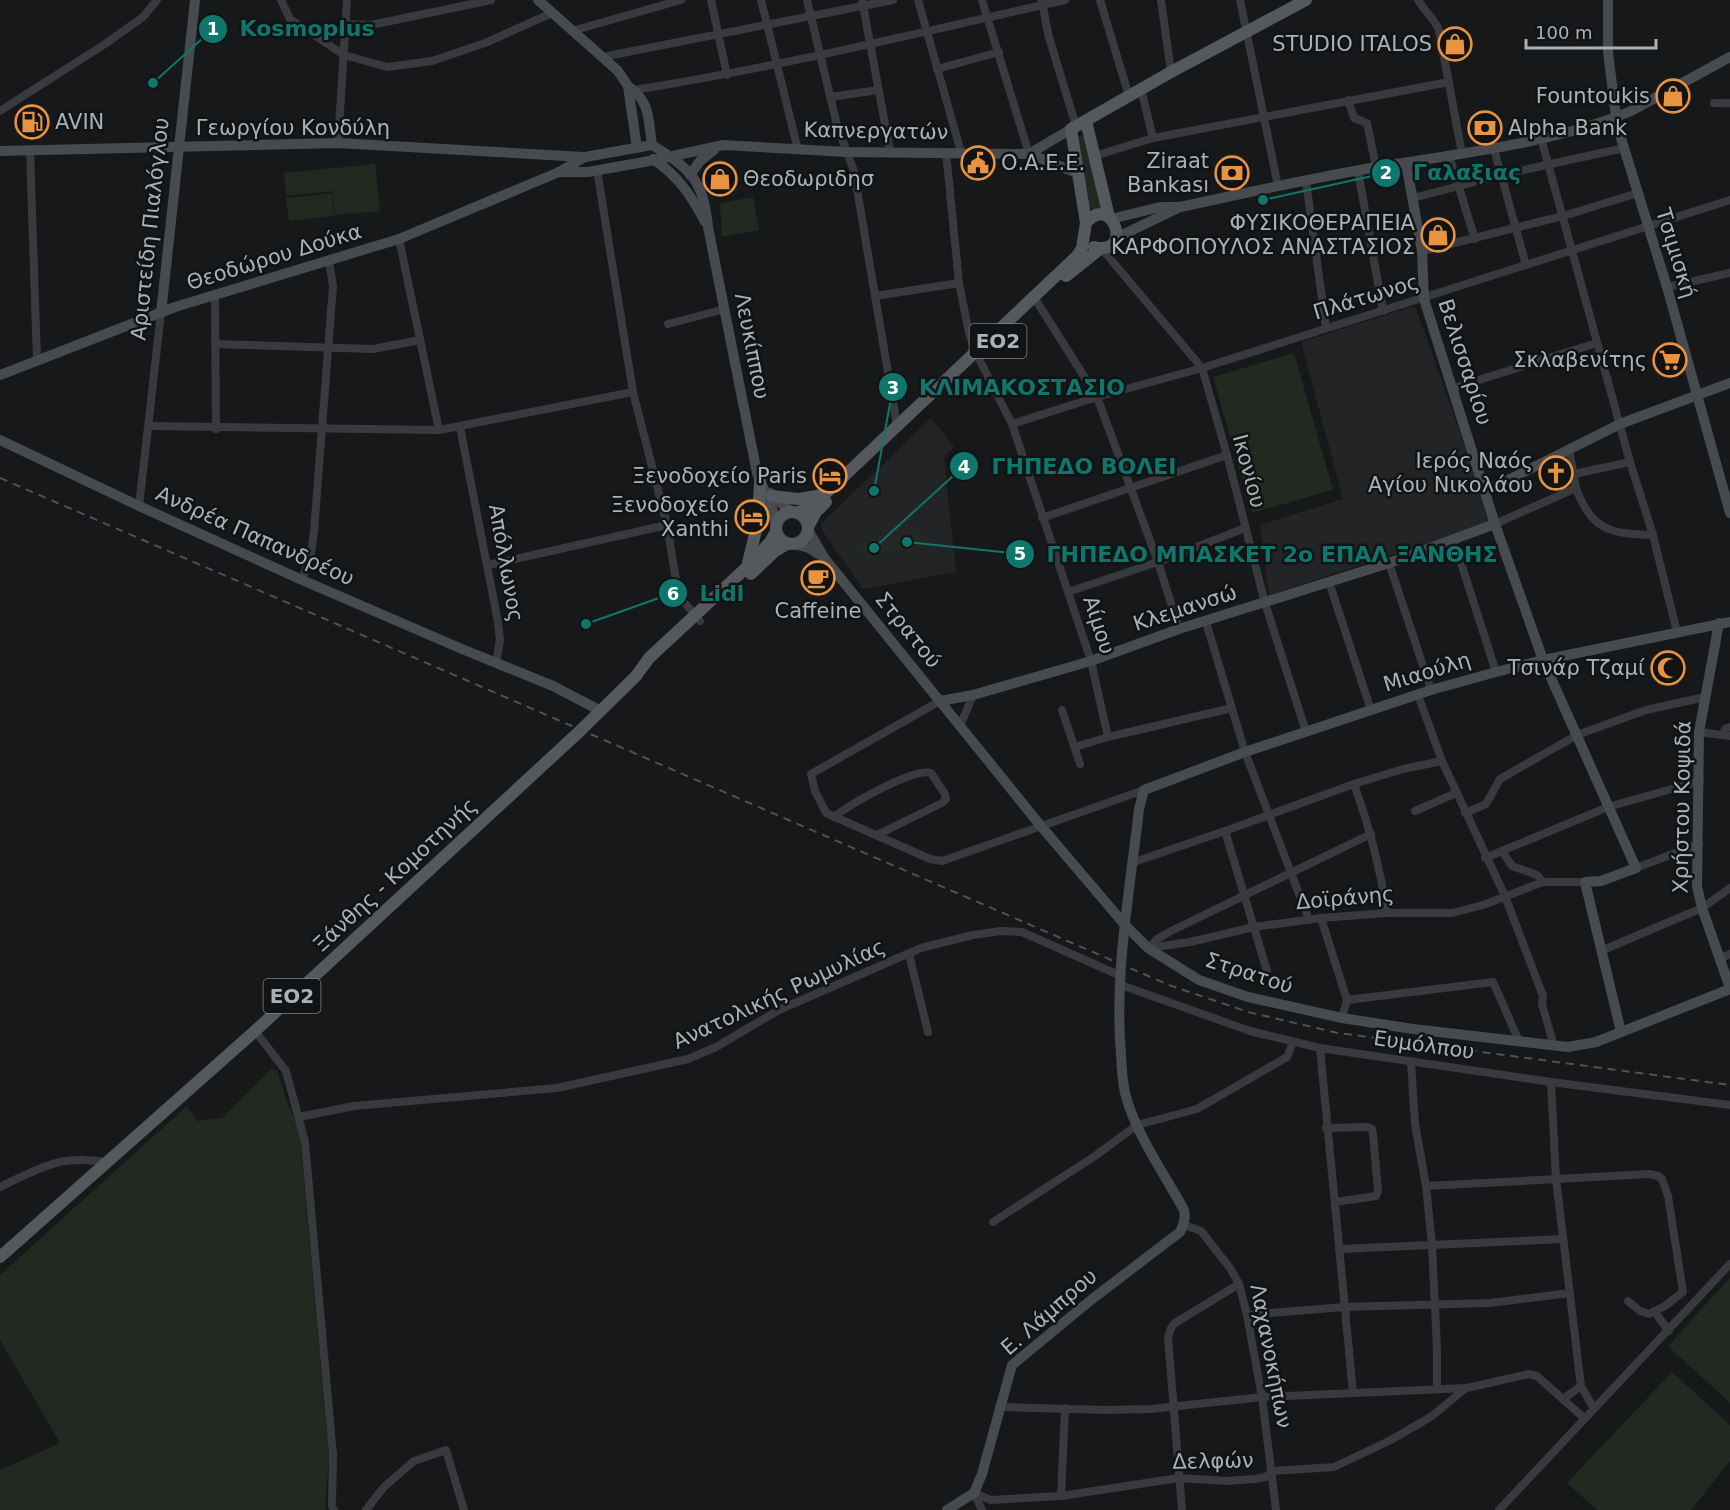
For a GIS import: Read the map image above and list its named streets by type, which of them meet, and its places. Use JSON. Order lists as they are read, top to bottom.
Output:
{
  "streets": {
    "main road": ["ΕΟ2", "Ξάνθης - Κομοτηνής"],
    "street": [
      "Γεωργίου Κονδύλη",
      "Καπνεργατών",
      "Αριστείδη Πιαλόγλου",
      "Τσιμισκή",
      "Θεοδώρου Δούκα",
      "Πλάτωνος",
      "Λευκίππου",
      "Βελισσαρίου",
      "Ικονίου",
      "Ανδρέα Παπανδρέου",
      "Απόλλωνος",
      "Κλεμανσώ",
      "Αίμου",
      "Στρατού",
      "Μιαούλη",
      "Χρήστου Κοψιδά",
      "Δοϊράνης",
      "Ανατολικής Ρωμυλίας",
      "Ευμόλπου",
      "Ε. Λάμπρου",
      "Λαχανοκήπων",
      "Δελφών"
    ]
  },
  "crossings": [
    ["Γεωργίου Κονδύλη", "Αριστείδη Πιαλόγλου"],
    ["Γεωργίου Κονδύλη", "Θεοδώρου Δούκα"],
    ["Καπνεργατών", "Θεοδώρου Δούκα"],
    ["Καπνεργατών", "Λευκίππου"],
    ["Καπνεργατών", "Αίμου"],
    ["Αριστείδη Πιαλόγλου", "Θεοδώρου Δούκα"],
    ["Αριστείδη Πιαλόγλου", "Ανδρέα Παπανδρέου"],
    ["Τσιμισκή", "Πλάτωνος"],
    ["Θεοδώρου Δούκα", "Λευκίππου"],
    ["Πλάτωνος", "Βελισσαρίου"],
    ["Πλάτωνος", "Ικονίου"],
    ["Πλάτωνος", "Αίμου"],
    ["ΕΟ2", "Λευκίππου"],
    ["ΕΟ2", "Ικονίου"],
    ["ΕΟ2", "Αίμου"],
    ["ΕΟ2", "Στρατού"],
    ["ΕΟ2", "Ξάνθης - Κομοτηνής"],
    ["Λευκίππου", "Στρατού"],
    ["Βελισσαρίου", "Κλεμανσώ"],
    ["Βελισσαρίου", "Μιαούλη"],
    ["Βελισσαρίου", "Δοϊράνης"],
    ["Ικονίου", "Κλεμανσώ"],
    ["Ικονίου", "Μιαούλη"],
    ["Ανδρέα Παπανδρέου", "Απόλλωνος"],
    ["Κλεμανσώ", "Αίμου"],
    ["Κλεμανσώ", "Στρατού"],
    ["Στρατού", "Χρήστου Κοψιδά"],
    ["Στρατού", "Δοϊράνης"],
    ["Μιαούλη", "Χρήστου Κοψιδά"],
    ["Χρήστου Κοψιδά", "Δοϊράνης"],
    ["Ανατολικής Ρωμυλίας", "Ευμόλπου"],
    ["Ε. Λάμπρου", "Λαχανοκήπων"],
    ["Ε. Λάμπρου", "Δελφών"],
    ["Λαχανοκήπων", "Δελφών"]
  ],
  "places": {
    "shop": [
      "STUDIO ITALOS",
      "Fountoukis",
      "Θεοδωριδησ",
      "ΦΥΣΙΚΟΘΕΡΑΠΕΙΑ ΚΑΡΦΟΠΟΥΛΟΣ ΑΝΑΣΤΑΣΙΟΣ"
    ],
    "other": [
      "Kosmoplus",
      "Γαλαξιας",
      "ΚΛΙΜΑΚΟΣΤΑΣΙΟ",
      "ΓΗΠΕΔΟ ΜΠΑΣΚΕΤ 2ο ΕΠΑΛ ΞΑΝΘΗΣ",
      "ΓΗΠΕΔΟ ΒΟΛΕΙ",
      "Lidl"
    ],
    "fuel station": ["AVIN"],
    "bank": ["Alpha Bank", "Ziraat Bankası"],
    "public building": ["Ο.Α.Ε.Ε."],
    "supermarket": ["Σκλαβενίτης"],
    "church": ["Ιερός Ναός Αγίου Νικολάου"],
    "hotel": ["Ξενοδοχείο Paris", "Ξενοδοχείο Xanthi"],
    "cafe": ["Caffeine"],
    "mosque": ["Τσινάρ Τζαμί"]
  },
  "scale_bar": "100 m"
}
